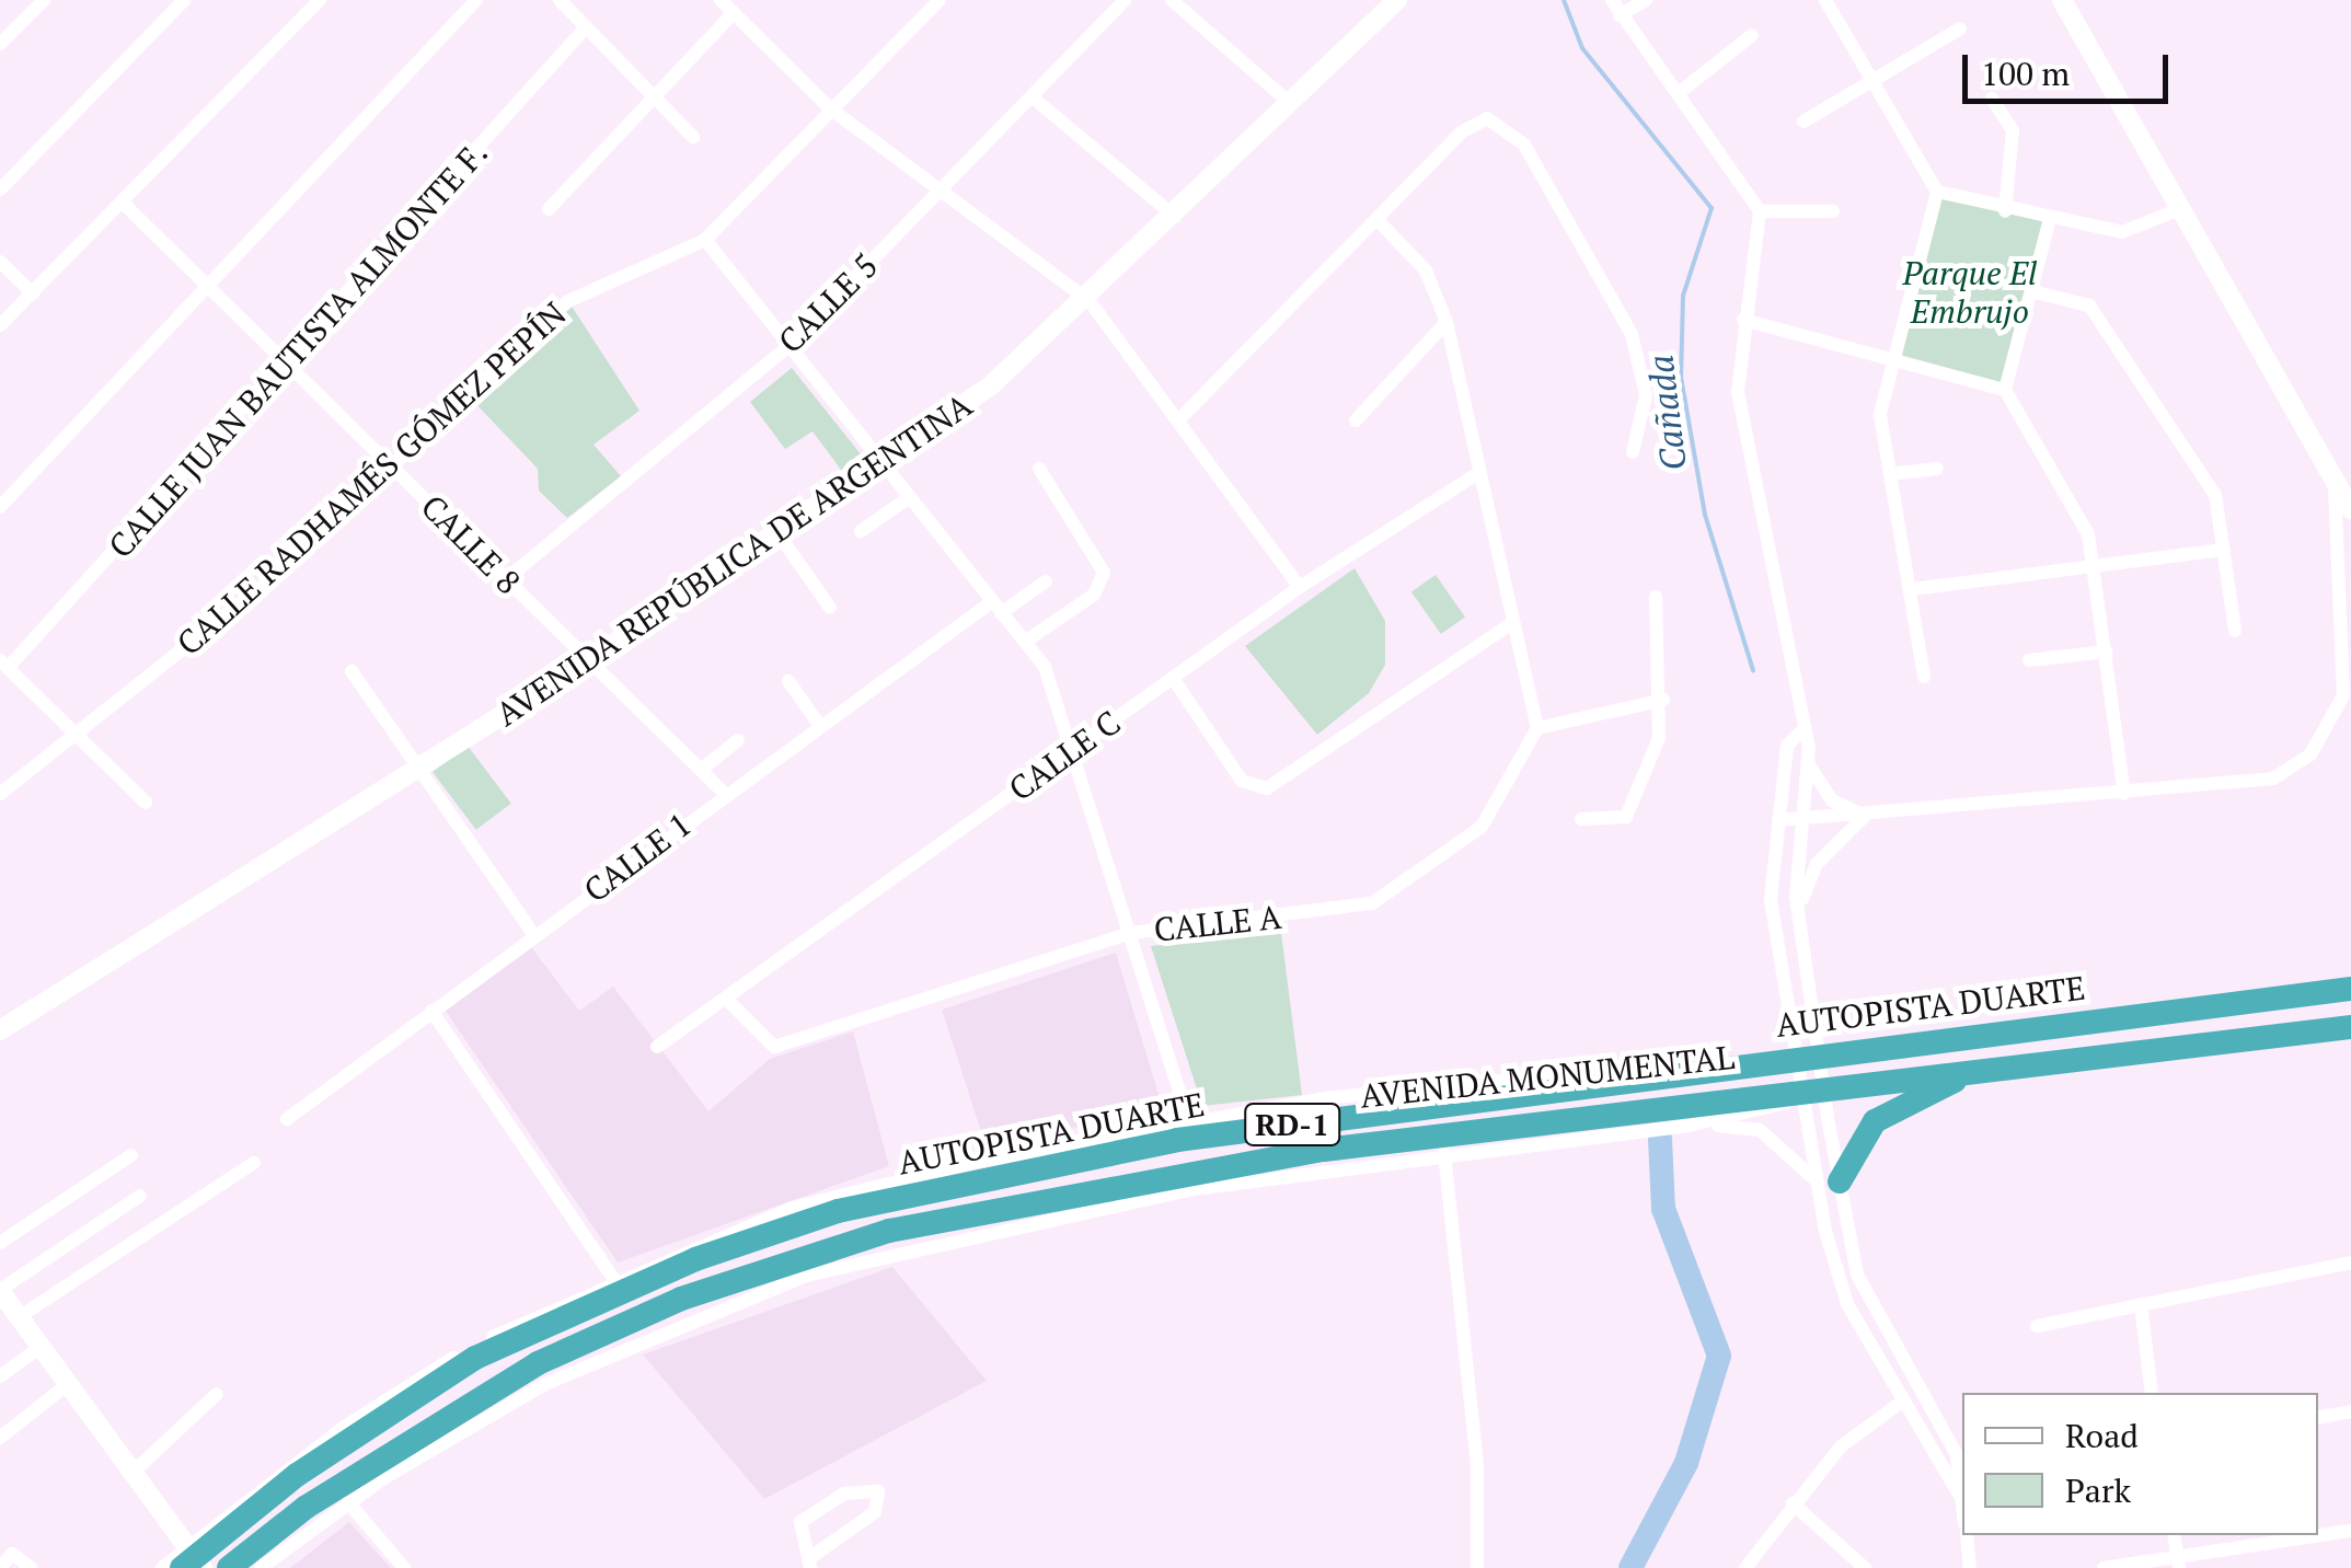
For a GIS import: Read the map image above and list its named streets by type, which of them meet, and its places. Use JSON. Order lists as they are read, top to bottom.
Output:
{
  "streets": {
    "highway": ["AUTOPISTA DUARTE", "RD-1"],
    "main road": ["AVENIDA REPÚBLICA DE ARGENTINA"],
    "street": [
      "CALLE 5",
      "CALLE JUAN BAUTISTA ALMONTE F.",
      "CALLE RADHAMÉS GÓMEZ PEPÍN",
      "CALLE 8",
      "CALLE C",
      "CALLE 1",
      "CALLE A",
      "AVENIDA MONUMENTAL"
    ]
  },
  "crossings": [
    ["CALLE 5", "CALLE 8"],
    ["CALLE JUAN BAUTISTA ALMONTE F.", "CALLE 8"],
    ["CALLE RADHAMÉS GÓMEZ PEPÍN", "CALLE 8"],
    ["CALLE 8", "AVENIDA REPÚBLICA DE ARGENTINA"],
    ["CALLE 8", "CALLE 1"],
    ["CALLE C", "CALLE A"],
    ["AUTOPISTA DUARTE", "AVENIDA MONUMENTAL"]
  ],
  "water": ["Cañada"],
  "parks": ["Parque El Embrujo"],
  "legend": ["Road", "Park"],
  "scale_bar": "100 m"
}
